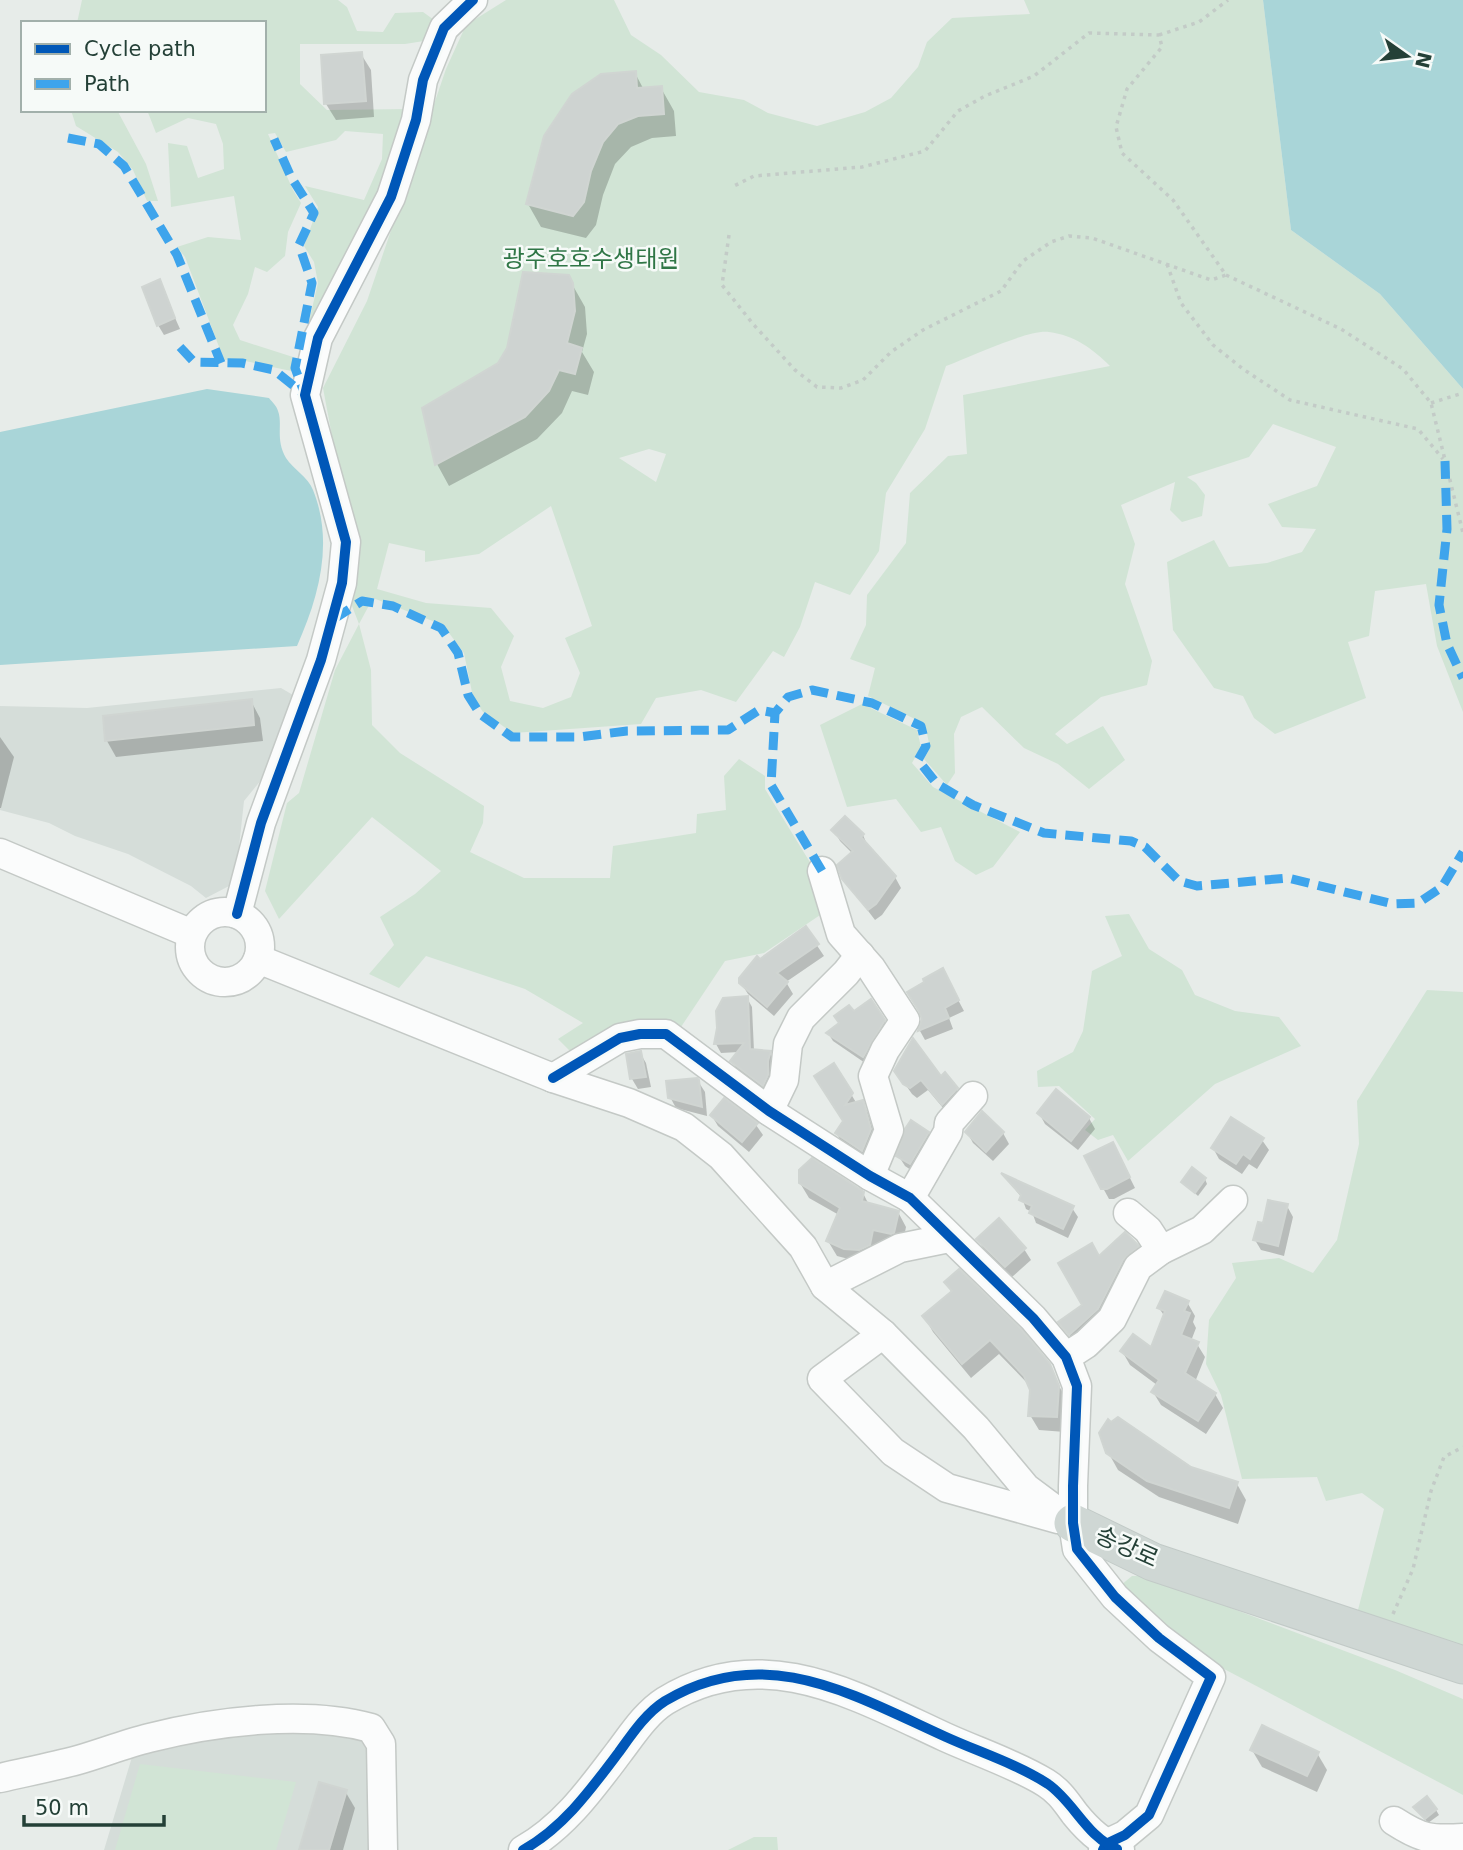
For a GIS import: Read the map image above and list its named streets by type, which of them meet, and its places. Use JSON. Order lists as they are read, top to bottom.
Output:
{
  "streets": {
    "main road": ["송강로"]
  },
  "parks": ["광주호호수생태원"],
  "legend": ["Cycle path", "Path"],
  "scale_bar": "50 m",
  "north": "right"
}
